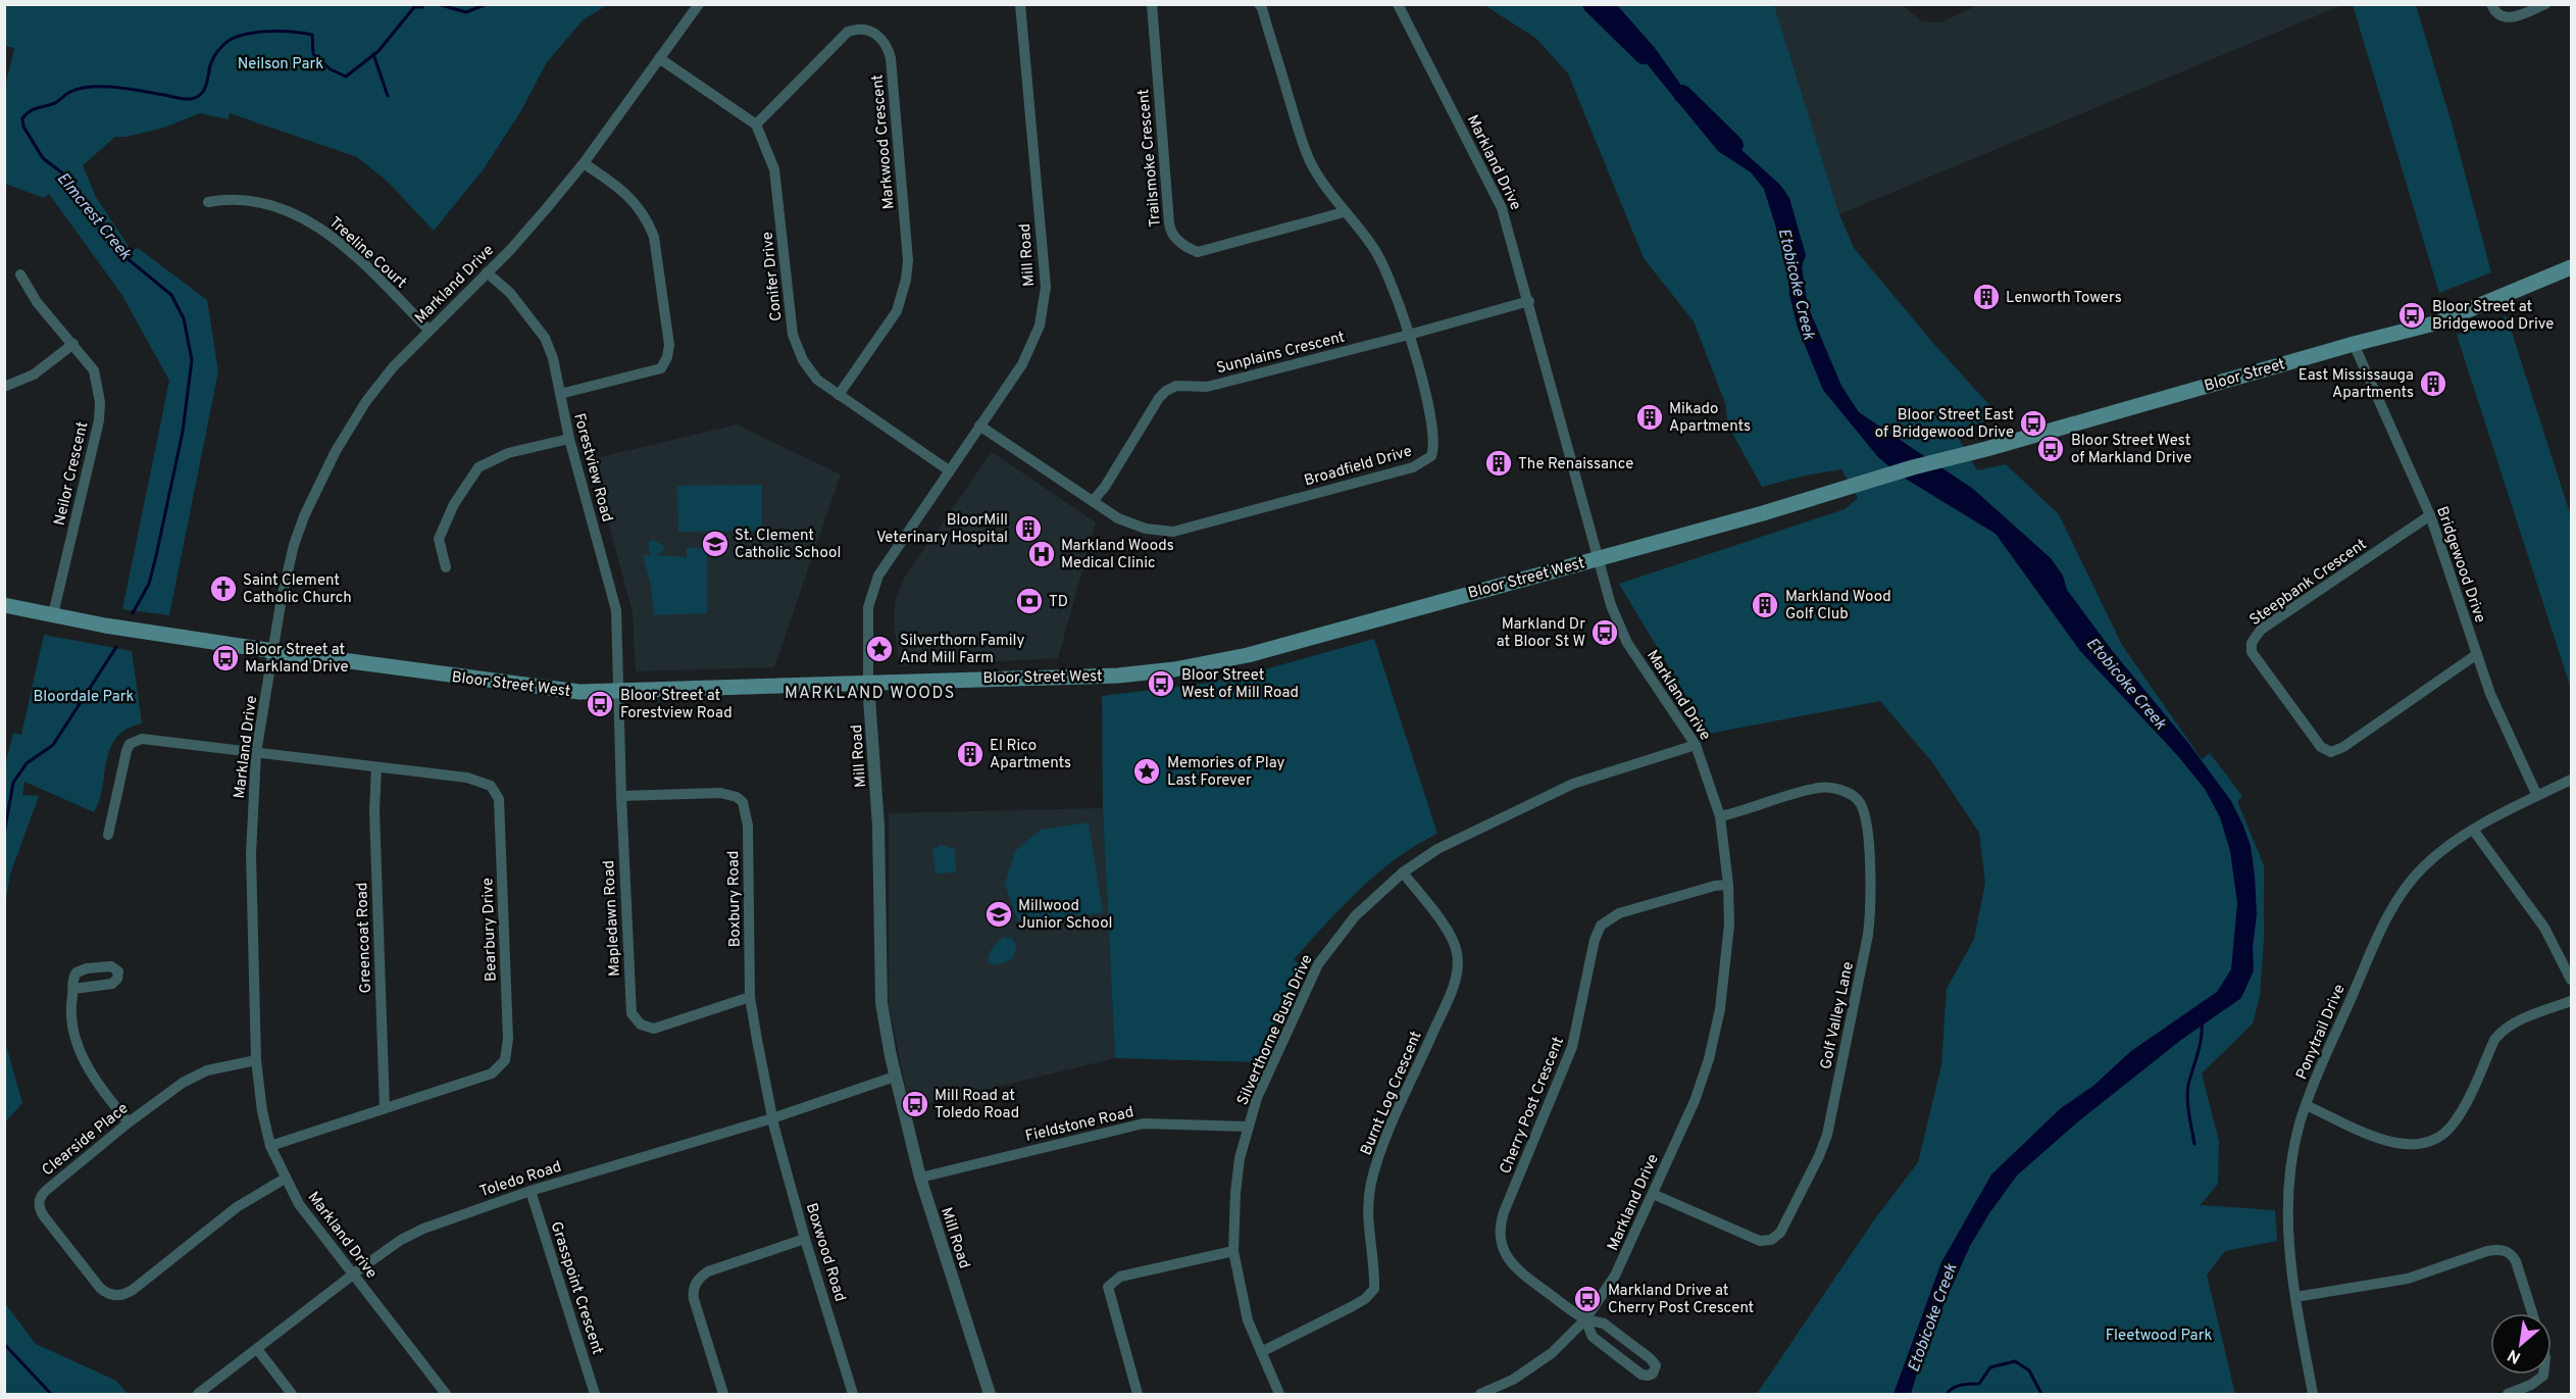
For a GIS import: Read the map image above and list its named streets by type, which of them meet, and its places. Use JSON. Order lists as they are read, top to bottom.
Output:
{
  "streets": {
    "main road": ["Bloor Street", "Bloor Street West"],
    "street": [
      "Markwood Crescent",
      "Trailsmoke Crescent",
      "Markland Drive",
      "Treeline Court",
      "Mill Road",
      "Conifer Drive",
      "Sunplains Crescent",
      "Broadfield Drive",
      "Forestview Road",
      "Neilor Crescent",
      "Bridgewood Drive",
      "Steepbank Crescent",
      "Boxbury Road",
      "Mapledawn Road",
      "Bearbury Drive",
      "Greencoat Road",
      "Golf Valley Lane",
      "Silverthorne Bush Drive",
      "Ponytrail Drive",
      "Burnt Log Crescent",
      "Cherry Post Crescent",
      "Fieldstone Road",
      "Clearside Place",
      "Toledo Road",
      "Boxwood Road",
      "Grasspoint Crescent"
    ]
  },
  "crossings": [
    ["Markwood Crescent", "Conifer Drive"],
    ["Trailsmoke Crescent", "Broadfield Drive"],
    ["Markland Drive", "Treeline Court"],
    ["Markland Drive", "Sunplains Crescent"],
    ["Markland Drive", "Forestview Road"],
    ["Markland Drive", "Bloor Street West"],
    ["Markland Drive", "Bearbury Drive"],
    ["Markland Drive", "Golf Valley Lane"],
    ["Markland Drive", "Silverthorne Bush Drive"],
    ["Markland Drive", "Cherry Post Crescent"],
    ["Markland Drive", "Clearside Place"],
    ["Markland Drive", "Toledo Road"],
    ["Mill Road", "Conifer Drive"],
    ["Mill Road", "Broadfield Drive"],
    ["Mill Road", "Bloor Street West"],
    ["Mill Road", "Fieldstone Road"],
    ["Mill Road", "Toledo Road"],
    ["Sunplains Crescent", "Broadfield Drive"],
    ["Bloor Street", "Bridgewood Drive"],
    ["Bloor Street", "Bloor Street West"],
    ["Forestview Road", "Bloor Street West"],
    ["Forestview Road", "Mapledawn Road"],
    ["Neilor Crescent", "Bloor Street West"],
    ["Bridgewood Drive", "Steepbank Crescent"],
    ["Bridgewood Drive", "Ponytrail Drive"],
    ["Bloor Street West", "Mapledawn Road"],
    ["Boxbury Road", "Mapledawn Road"],
    ["Boxbury Road", "Toledo Road"],
    ["Boxbury Road", "Boxwood Road"],
    ["Bearbury Drive", "Greencoat Road"],
    ["Silverthorne Bush Drive", "Burnt Log Crescent"],
    ["Silverthorne Bush Drive", "Fieldstone Road"],
    ["Toledo Road", "Boxwood Road"],
    ["Toledo Road", "Grasspoint Crescent"]
  ],
  "districts": ["MARKLAND WOODS"],
  "water": ["Elmcrest Creek", "Etobicoke Creek"],
  "parks": ["Neilson Park", "Bloordale Park", "Fleetwood Park"],
  "places": {
    "building": [
      "Lenworth Towers",
      "East Mississauga Apartments",
      "Mikado Apartments",
      "The Renaissance",
      "BloorMill Veterinary Hospital",
      "Markland Wood Golf Club",
      "El Rico Apartments"
    ],
    "bus stop": [
      "Bloor Street at Bridgewood Drive",
      "Bloor Street East of Bridgewood Drive",
      "Bloor Street West of Markland Drive",
      "Markland Dr at Bloor St W",
      "Bloor Street at Markland Drive",
      "Bloor Street West of Mill Road",
      "Bloor Street at Forestview Road",
      "Mill Road at Toledo Road",
      "Markland Drive at Cherry Post Crescent"
    ],
    "school or university": ["St. Clement Catholic School", "Millwood Junior School"],
    "hospital": ["Markland Woods Medical Clinic"],
    "church": ["Saint Clement Catholic Church"],
    "bank": ["TD"],
    "place": ["Silverthorn Family And Mill Farm", "Memories of Play Last Forever"]
  },
  "north": "bottom left"
}
